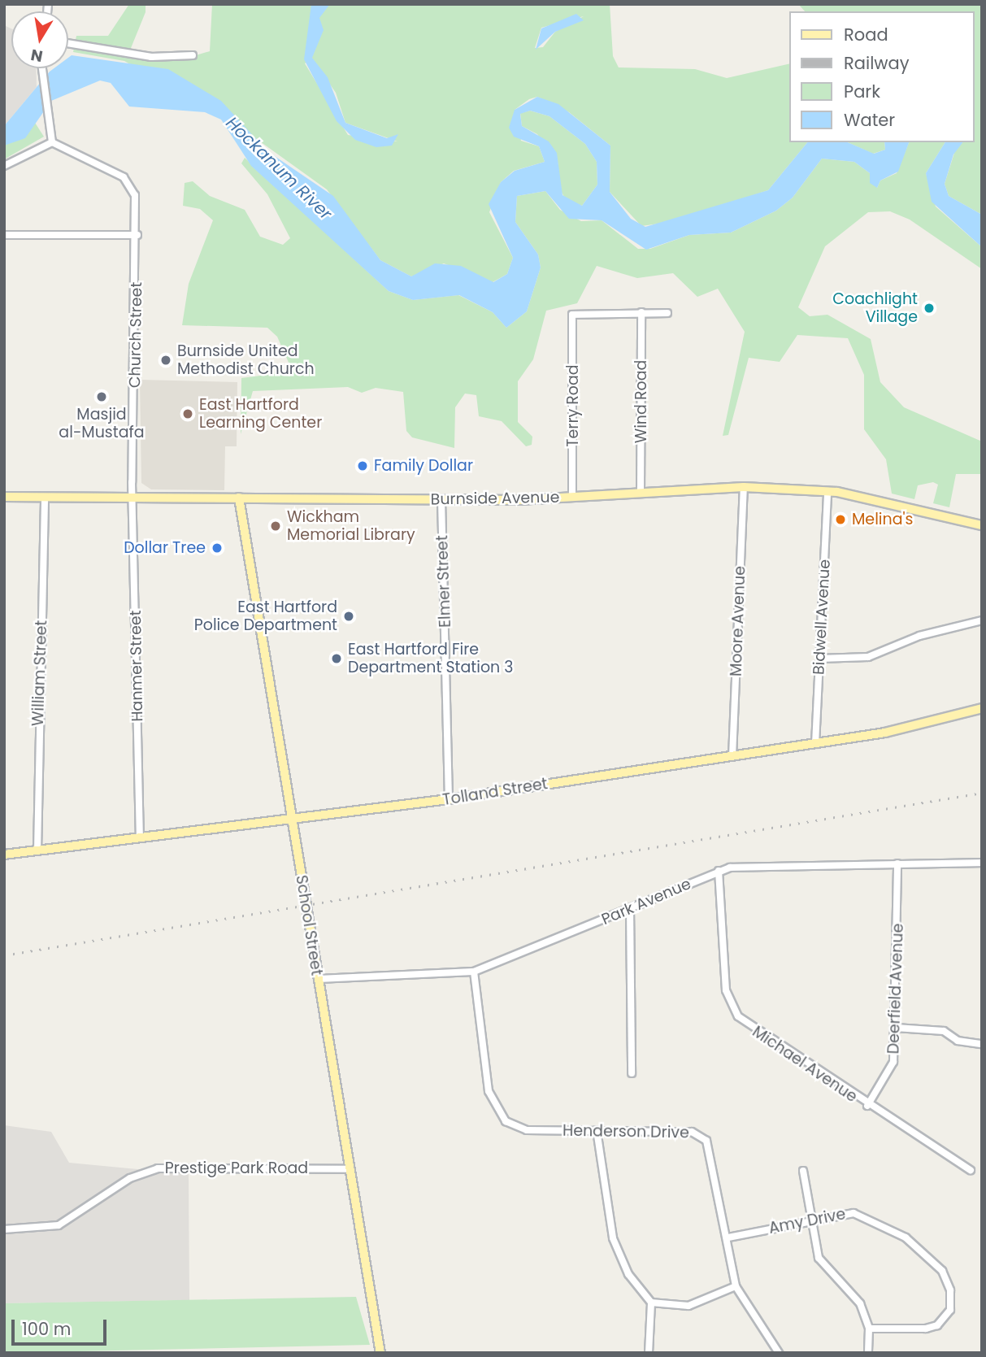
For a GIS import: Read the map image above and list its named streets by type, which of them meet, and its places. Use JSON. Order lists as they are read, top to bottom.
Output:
{
  "streets": {
    "main road": ["Burnside Avenue", "Tolland Street", "School Street"],
    "street": [
      "Church Street",
      "Wind Road",
      "Terry Road",
      "Elmer Street",
      "Bidwell Avenue",
      "Moore Avenue",
      "Hanmer Street",
      "William Street",
      "Park Avenue",
      "Deerfield Avenue",
      "Michael Avenue",
      "Henderson Drive",
      "Prestige Park Road",
      "Amy Drive"
    ]
  },
  "crossings": [
    ["Church Street", "Burnside Avenue"],
    ["Church Street", "Hanmer Street"],
    ["Wind Road", "Terry Road"],
    ["Wind Road", "Burnside Avenue"],
    ["Terry Road", "Burnside Avenue"],
    ["Burnside Avenue", "Elmer Street"],
    ["Burnside Avenue", "Bidwell Avenue"],
    ["Burnside Avenue", "Moore Avenue"],
    ["Burnside Avenue", "Hanmer Street"],
    ["Burnside Avenue", "William Street"],
    ["Burnside Avenue", "School Street"],
    ["Elmer Street", "Tolland Street"],
    ["Bidwell Avenue", "Tolland Street"],
    ["Moore Avenue", "Tolland Street"],
    ["Hanmer Street", "Tolland Street"],
    ["William Street", "Tolland Street"],
    ["Tolland Street", "School Street"],
    ["Park Avenue", "School Street"],
    ["Park Avenue", "Deerfield Avenue"],
    ["Park Avenue", "Michael Avenue"],
    ["Park Avenue", "Henderson Drive"],
    ["School Street", "Prestige Park Road"],
    ["Deerfield Avenue", "Michael Avenue"],
    ["Henderson Drive", "Amy Drive"]
  ],
  "water": ["Hockanum River"],
  "places": [
    "Coachlight Village",
    "Burnside United Methodist Church",
    "Masjid al-Mustafa",
    "East Hartford Learning Center",
    "Family Dollar",
    "Melina's",
    "Wickham Memorial Library",
    "Dollar Tree",
    "East Hartford Police Department",
    "East Hartford Fire Department Station 3"
  ],
  "legend": [
    "Road",
    "Railway",
    "Park",
    "Water"
  ],
  "scale_bar": "100 m",
  "north": "bottom"
}
